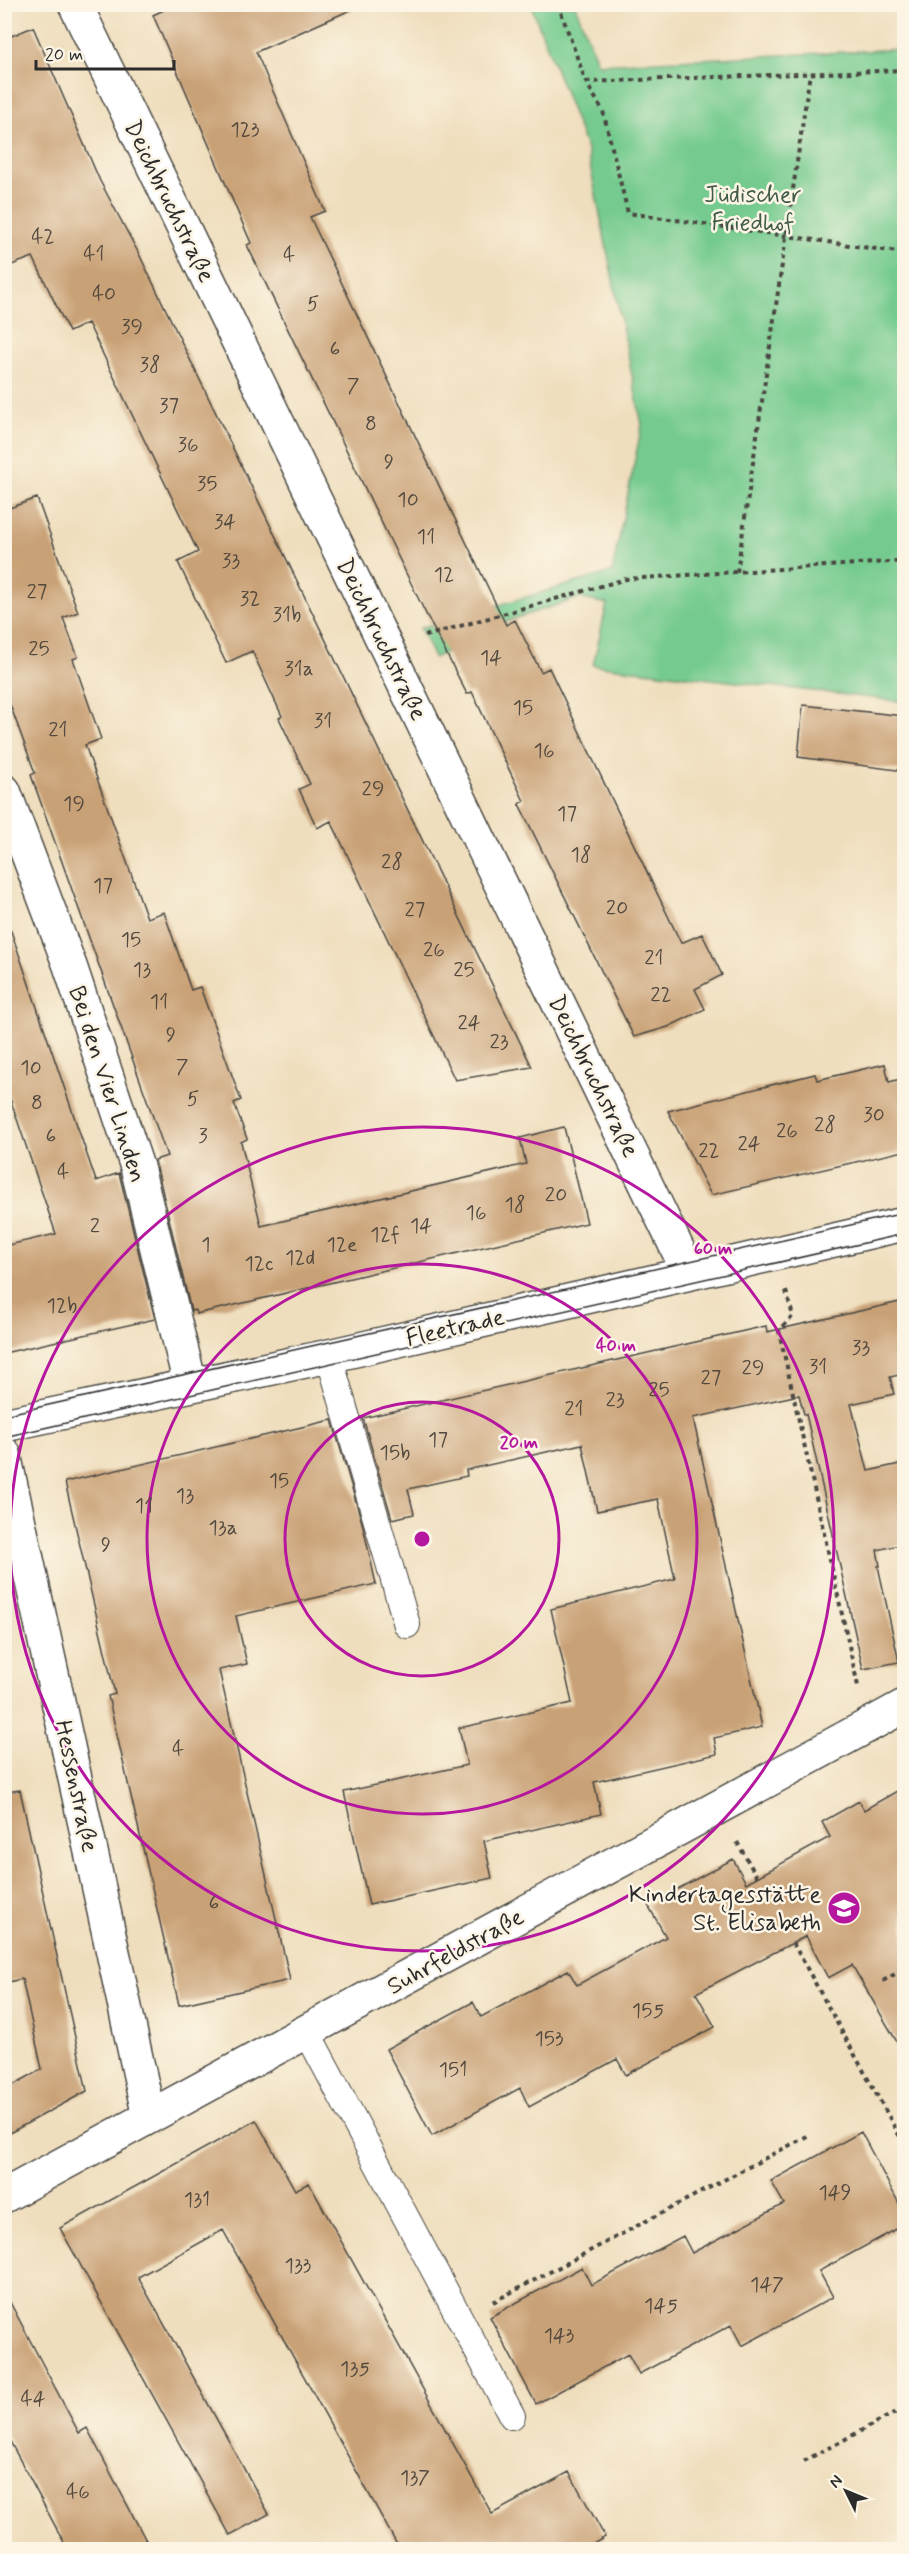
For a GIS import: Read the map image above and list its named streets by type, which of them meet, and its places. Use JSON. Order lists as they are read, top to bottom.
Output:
{
  "streets": {
    "street": [
      "Deichbruchstraße",
      "Bei den Vier Linden",
      "Fleetrade",
      "Hessenstraße",
      "Suhrfeldstraße"
    ]
  },
  "crossings": [
    ["Deichbruchstraße", "Fleetrade"],
    ["Bei den Vier Linden", "Fleetrade"],
    ["Hessenstraße", "Suhrfeldstraße"]
  ],
  "parks": ["Jüdischer Friedhof"],
  "places": {
    "school or university": ["Kindertagesstätte St. Elisabeth"]
  },
  "house_numbers": [
    "123",
    "42",
    "41",
    "4",
    "40",
    "5",
    "39",
    "6",
    "38",
    "7",
    "37",
    "8",
    "36",
    "9",
    "35",
    "10",
    "34",
    "11",
    "33",
    "12",
    "27",
    "32",
    "31b",
    "25",
    "14",
    "31a",
    "15",
    "31",
    "21",
    "16",
    "29",
    "19",
    "17",
    "18",
    "28",
    "17",
    "20",
    "27",
    "15",
    "26",
    "21",
    "13",
    "25",
    "22",
    "11",
    "24",
    "9",
    "23",
    "7",
    "10",
    "5",
    "8",
    "30",
    "28",
    "26",
    "6",
    "3",
    "24",
    "22",
    "4",
    "20",
    "18",
    "16",
    "2",
    "14",
    "12f",
    "1",
    "12e",
    "12d",
    "12c",
    "12b",
    "33",
    "31",
    "29",
    "27",
    "25",
    "23",
    "21",
    "17",
    "15b",
    "15",
    "13",
    "11",
    "13a",
    "9",
    "4",
    "6",
    "155",
    "153",
    "151",
    "149",
    "131",
    "133",
    "147",
    "145",
    "143",
    "135",
    "44",
    "137",
    "46"
  ],
  "scale_bar": "20 m",
  "north": "top left",
  "rings": ["60 m", "40 m", "20 m"]
}
